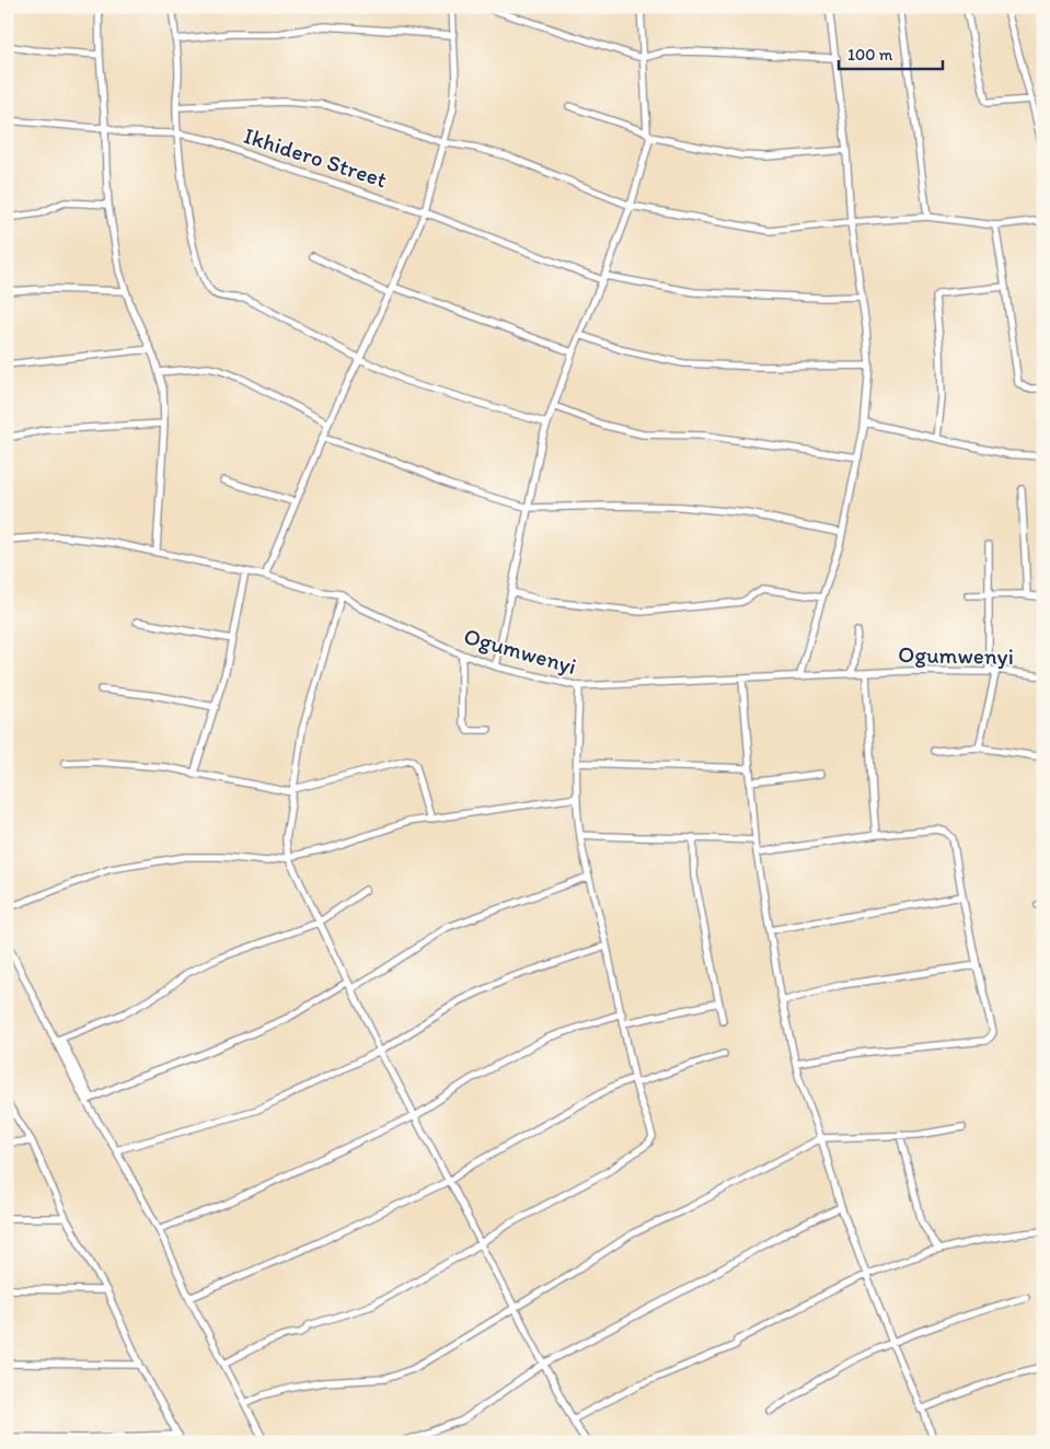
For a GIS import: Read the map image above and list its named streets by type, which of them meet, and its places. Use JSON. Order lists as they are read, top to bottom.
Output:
{
  "streets": {
    "street": ["Ikhidero Street", "Ogumwenyi"]
  },
  "scale_bar": "100 m"
}
